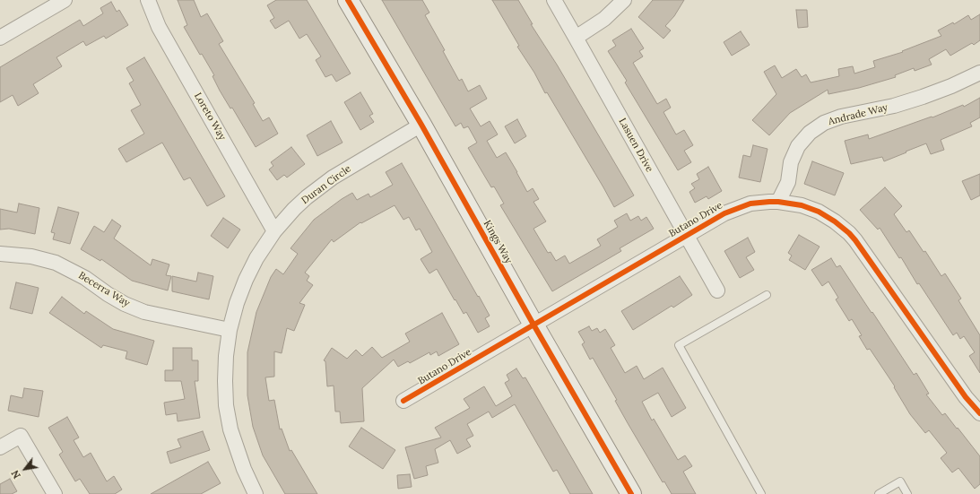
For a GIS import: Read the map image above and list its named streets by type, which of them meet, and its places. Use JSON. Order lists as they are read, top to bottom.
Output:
{
  "streets": {
    "street": [
      "Andrade Way",
      "Loreto Way",
      "Lasuen Drive",
      "Duran Circle",
      "Butano Drive",
      "Kings Way",
      "Becerra Way"
    ]
  },
  "crossings": [
    ["Andrade Way", "Butano Drive"],
    ["Loreto Way", "Duran Circle"],
    ["Lasuen Drive", "Butano Drive"],
    ["Duran Circle", "Kings Way"],
    ["Duran Circle", "Becerra Way"],
    ["Butano Drive", "Kings Way"]
  ],
  "north": "bottom left"
}
